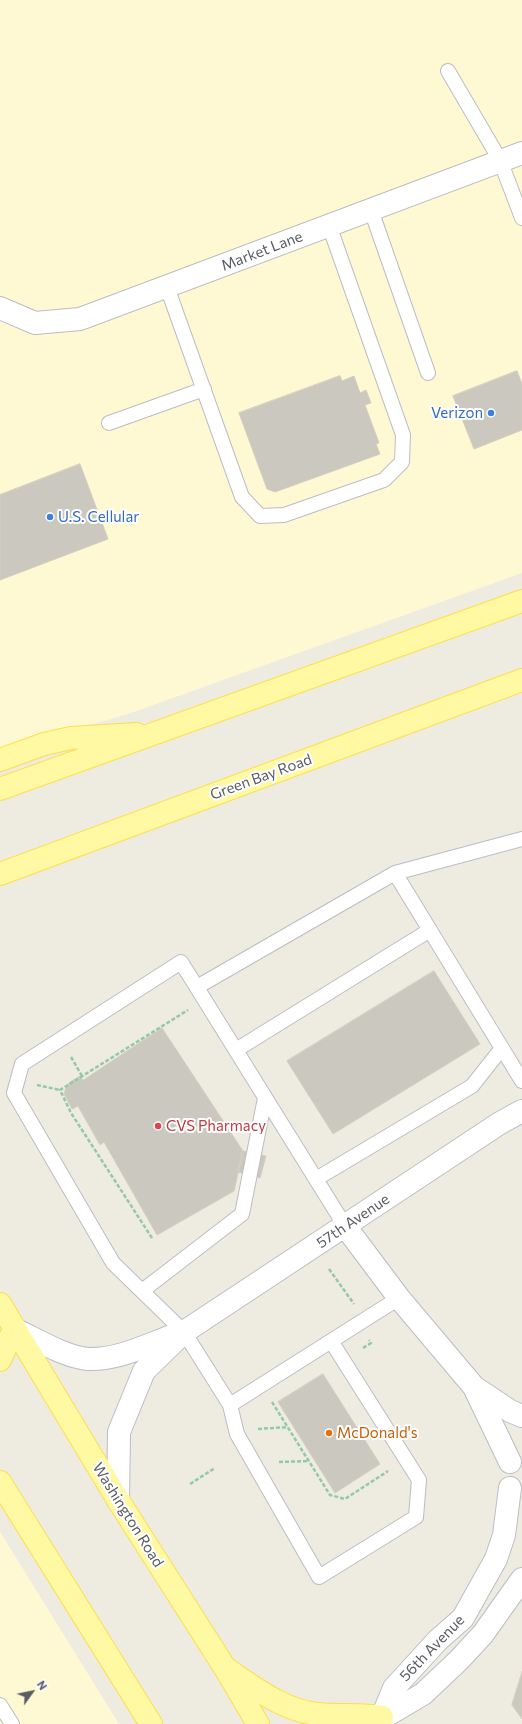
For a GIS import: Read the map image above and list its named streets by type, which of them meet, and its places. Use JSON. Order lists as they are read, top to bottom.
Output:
{
  "streets": {
    "main road": ["Green Bay Road", "Washington Road"],
    "street": ["Market Lane", "57th Avenue", "56th Avenue"]
  },
  "crossings": [
    ["57th Avenue", "Washington Road"]
  ],
  "places": [
    "Verizon",
    "U.S. Cellular",
    "CVS Pharmacy",
    "McDonald's"
  ],
  "north": "top right"
}
